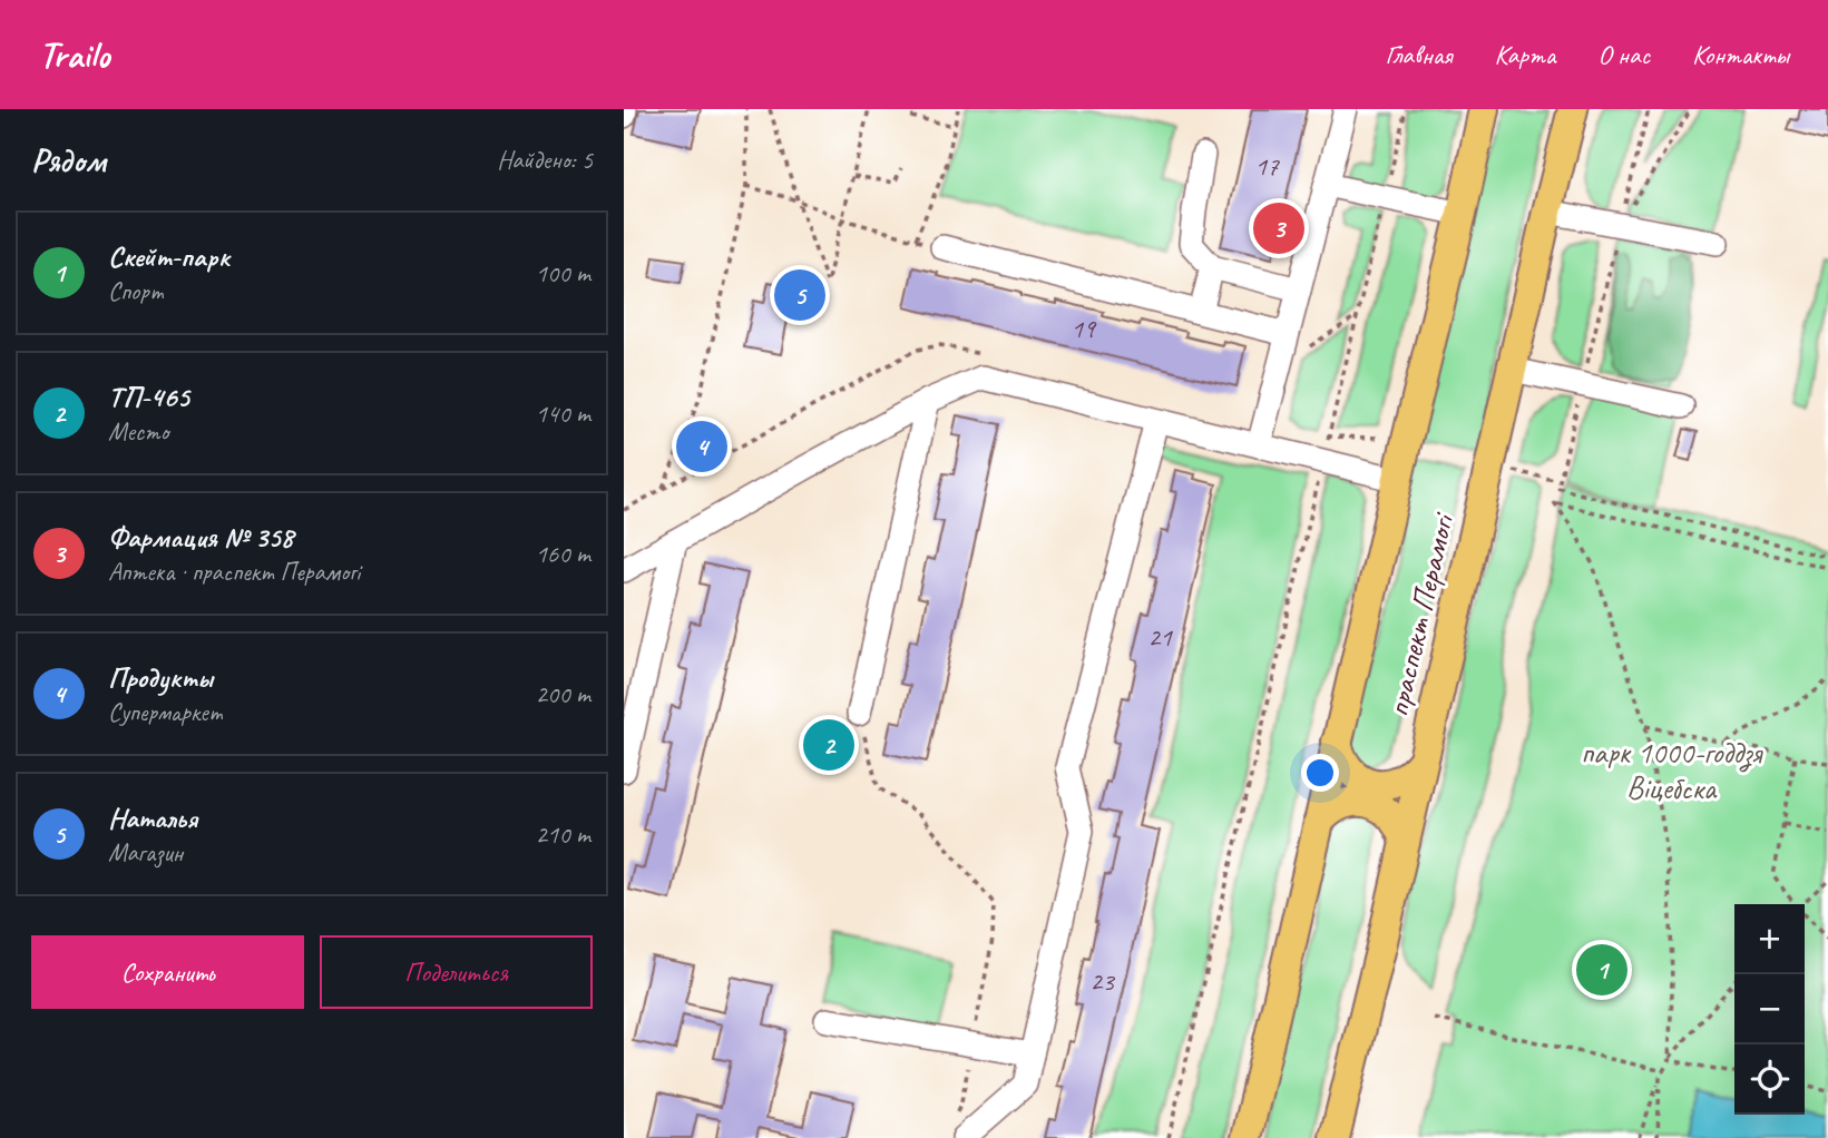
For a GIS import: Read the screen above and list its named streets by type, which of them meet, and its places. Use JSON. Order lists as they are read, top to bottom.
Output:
{
  "streets": {
    "main road": ["праспект Перамогі"]
  },
  "parks": ["парк 1000-годдзя Віцебска"],
  "house_numbers": [
    "17",
    "19",
    "21",
    "23"
  ],
  "page": {
    "header": "Trailo",
    "nav": [
      "Главная",
      "Карта",
      "О нас",
      "Контакты"
    ],
    "heading": ["Рядом", "Найдено: 5"],
    "pins": [
      "3",
      "5",
      "4",
      "2",
      "1"
    ],
    "list": [
      {
        "mark": "1",
        "name": "Скейт-парк",
        "note": "Спорт",
        "value": "100 m"
      },
      {
        "mark": "2",
        "name": "ТП-465",
        "note": "Место",
        "value": "140 m"
      },
      {
        "mark": "3",
        "name": "Фармация № 358",
        "note": "Аптека · праспект Перамогі",
        "value": "160 m"
      },
      {
        "mark": "4",
        "name": "Продукты",
        "note": "Супермаркет",
        "value": "200 m"
      },
      {
        "mark": "5",
        "name": "Наталья",
        "note": "Магазин",
        "value": "210 m"
      }
    ],
    "map_buttons": ["+", "−"],
    "buttons": ["Сохранить", "Поделиться"]
  }
}
